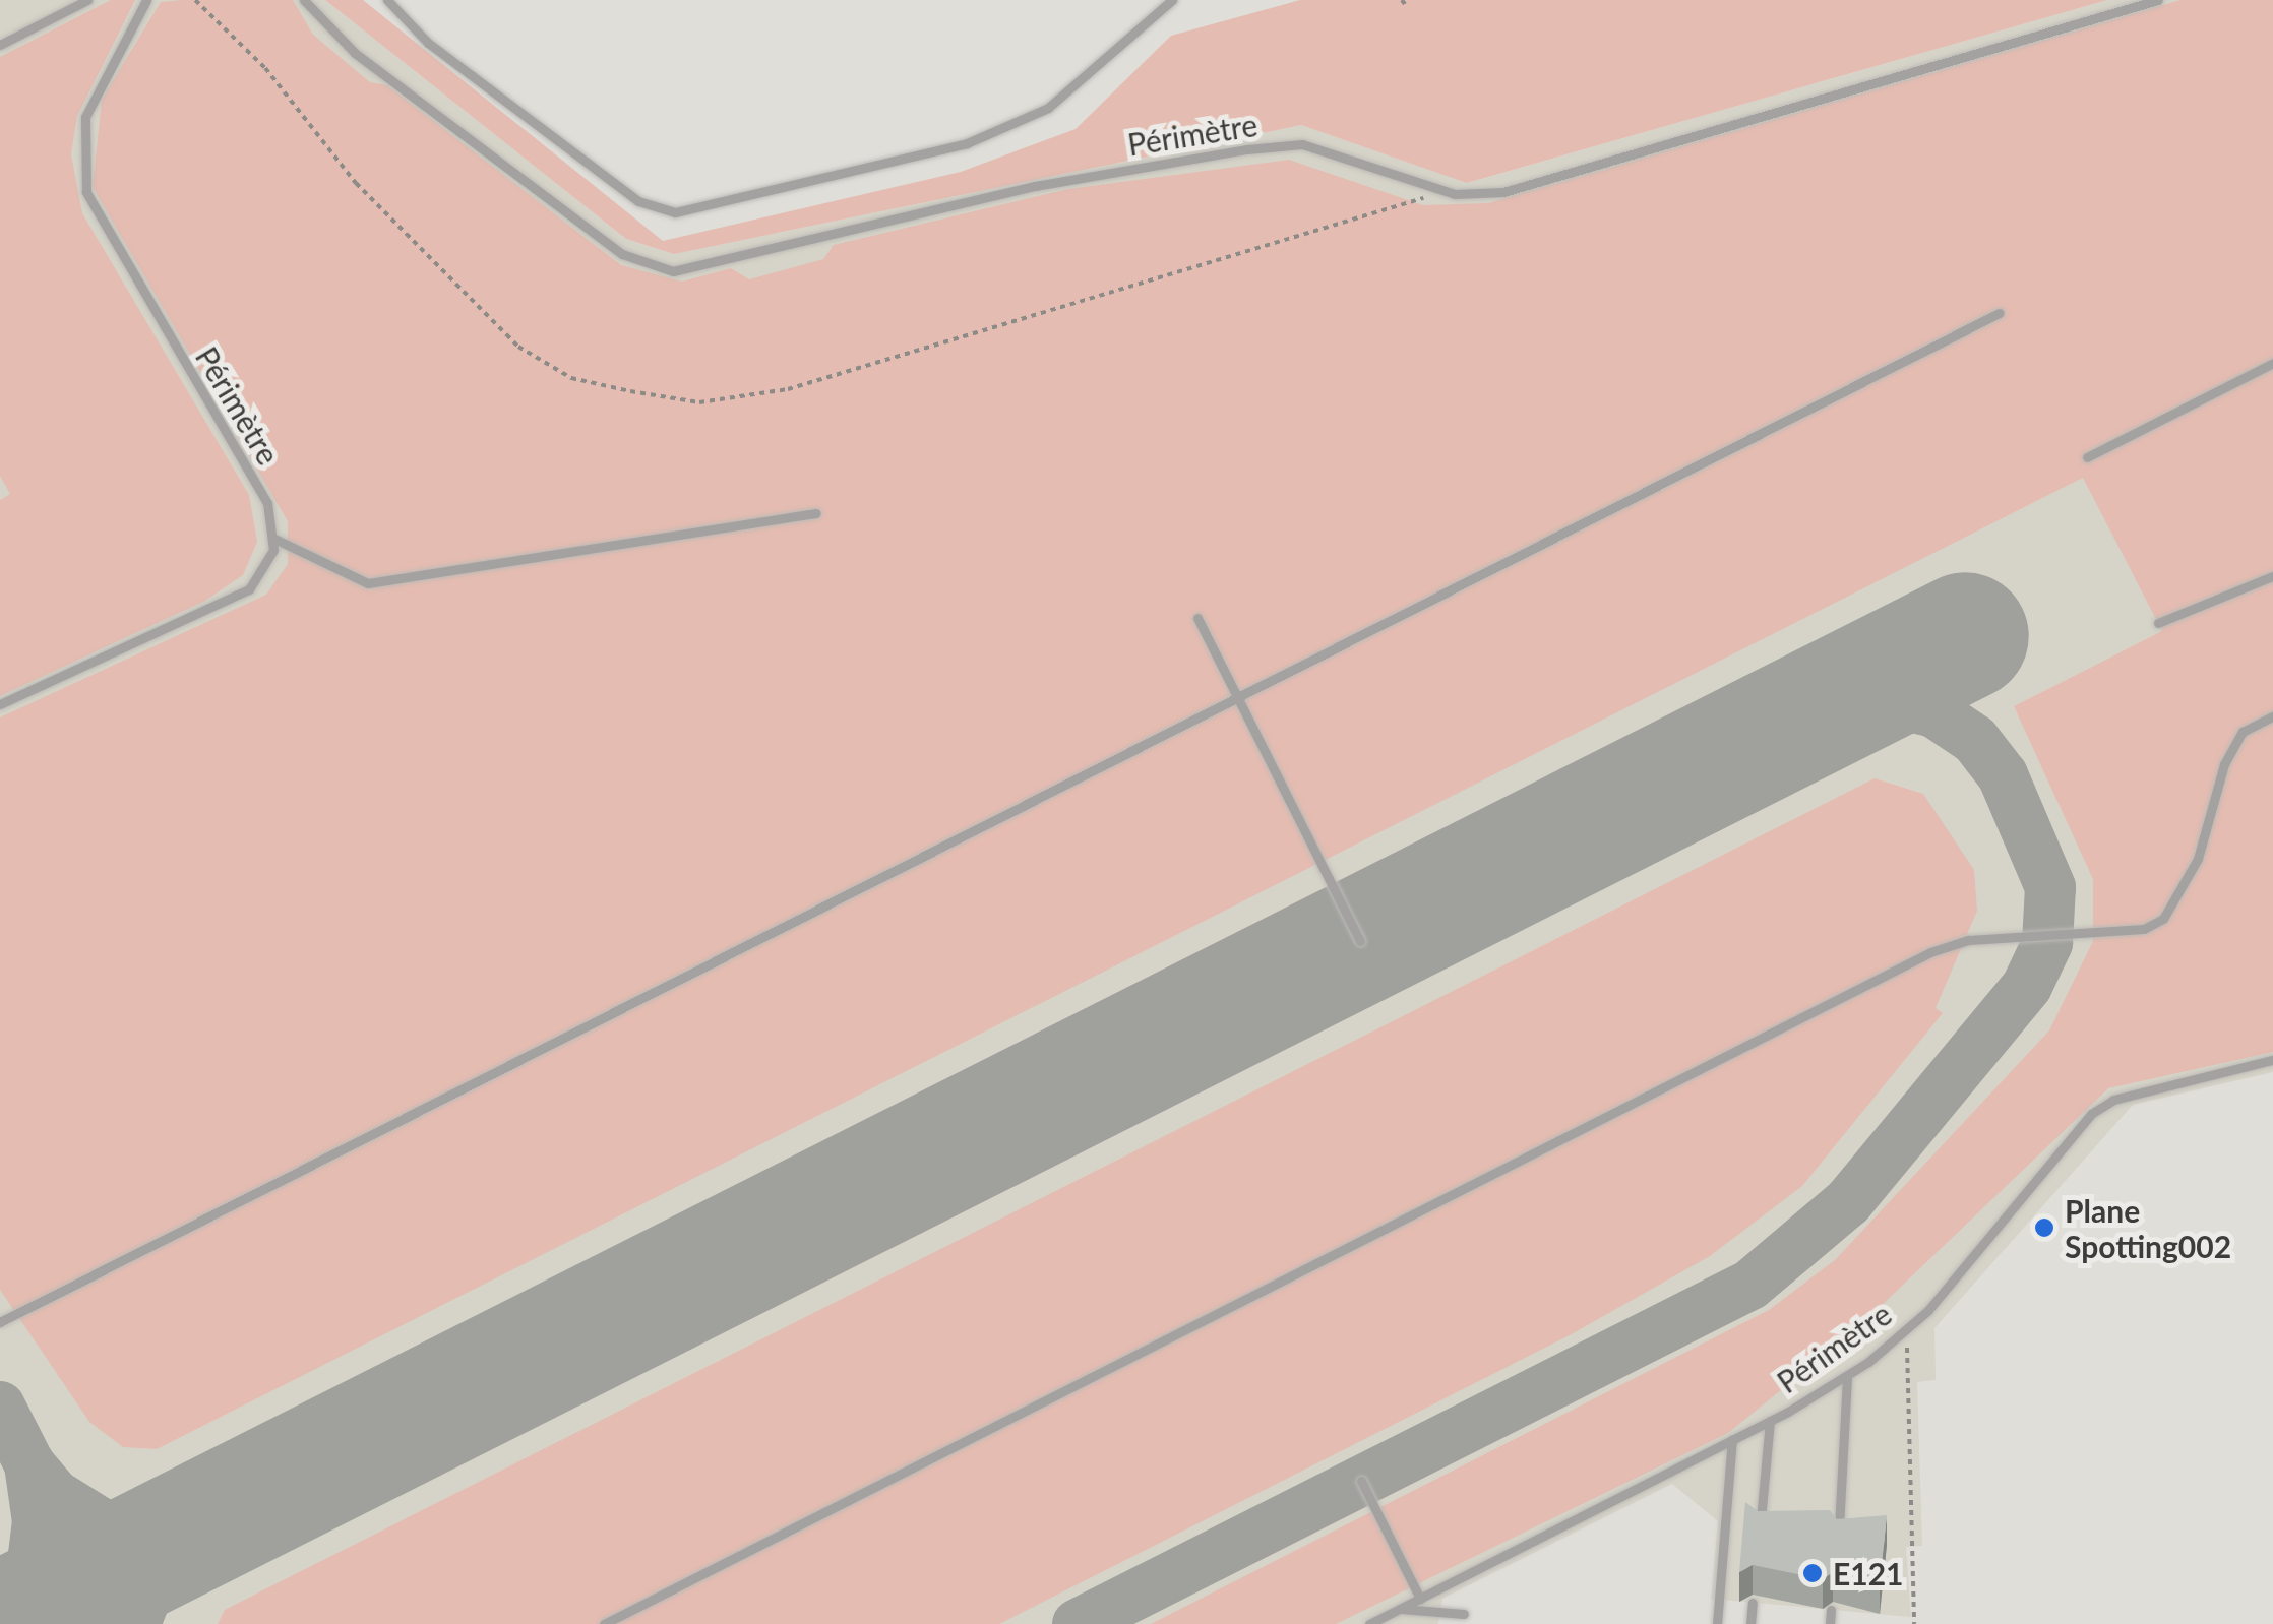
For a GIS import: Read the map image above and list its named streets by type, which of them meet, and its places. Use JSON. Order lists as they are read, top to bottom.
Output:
{
  "streets": {
    "lane": ["Périmètre"]
  },
  "places": ["Plane Spotting002", "E121"]
}
